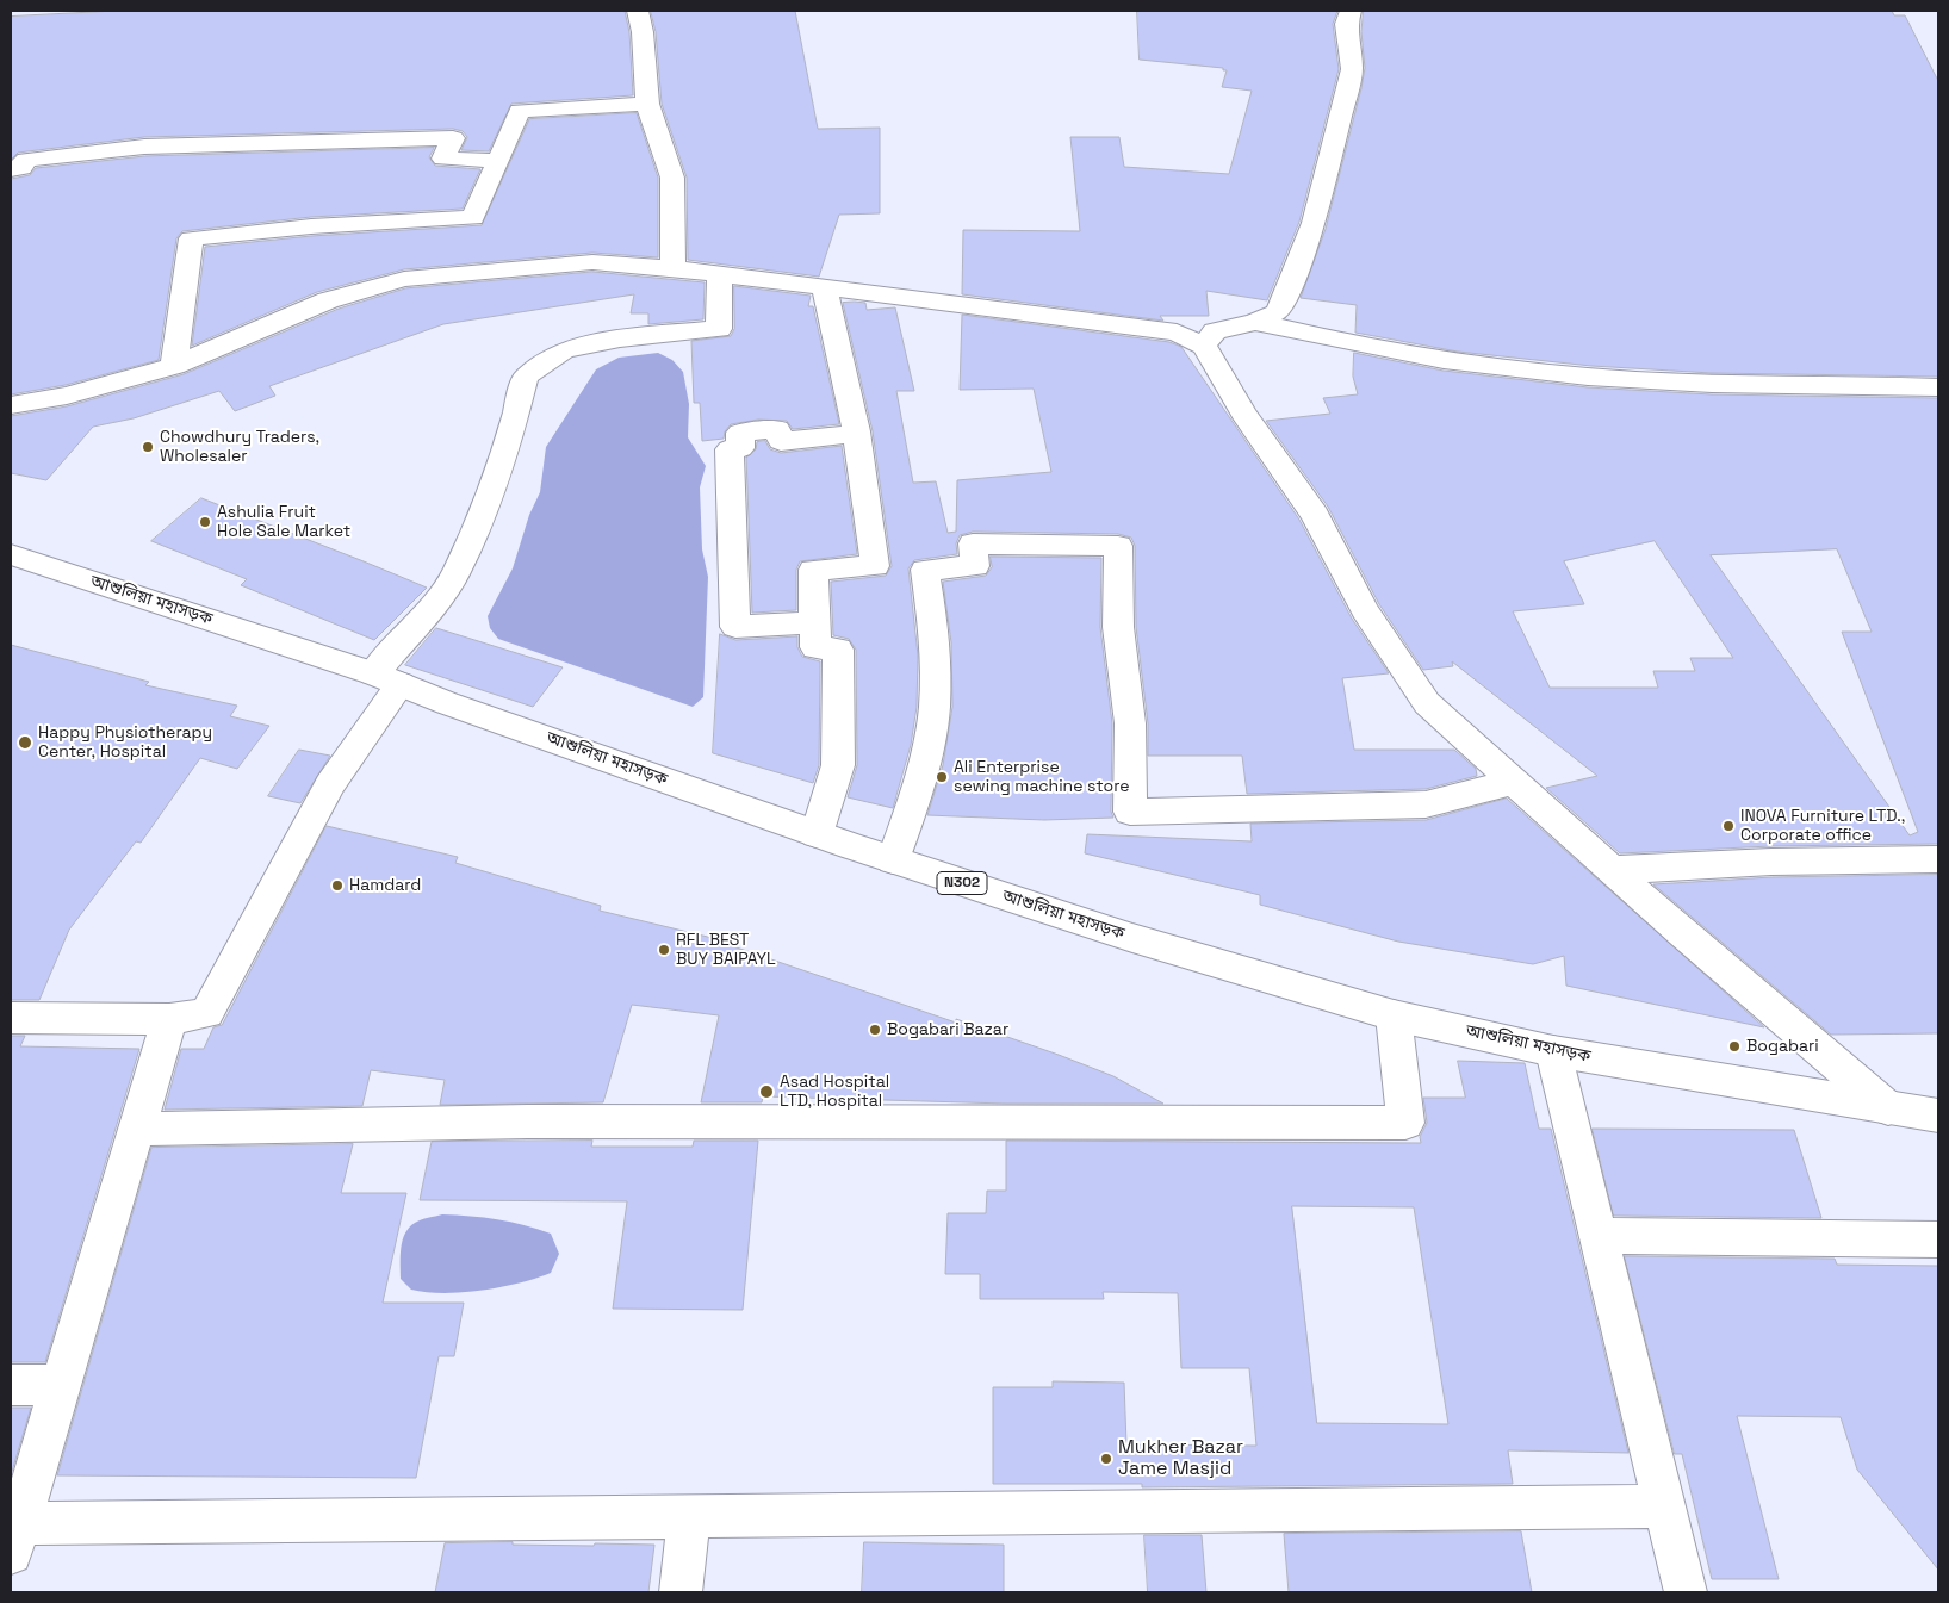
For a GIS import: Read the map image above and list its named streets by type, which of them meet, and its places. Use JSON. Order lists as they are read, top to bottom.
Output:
{
  "streets": {
    "main road": ["আশুলিয়া মহাসড়ক", "N302"]
  },
  "places": [
    "Chowdhury Traders, Wholesaler",
    "Ashulia Fruit Hole Sale Market",
    "Happy Physiotherapy Center, Hospital",
    "Ali Enterprise sewing machine store",
    "INOVA Furniture LTD., Corporate office",
    "Hamdard",
    "RFL BEST BUY BAIPAYL",
    "Bogabari Bazar",
    "Bogabari",
    "Asad Hospital LTD, Hospital",
    "Mukher Bazar Jame Masjid"
  ]
}
